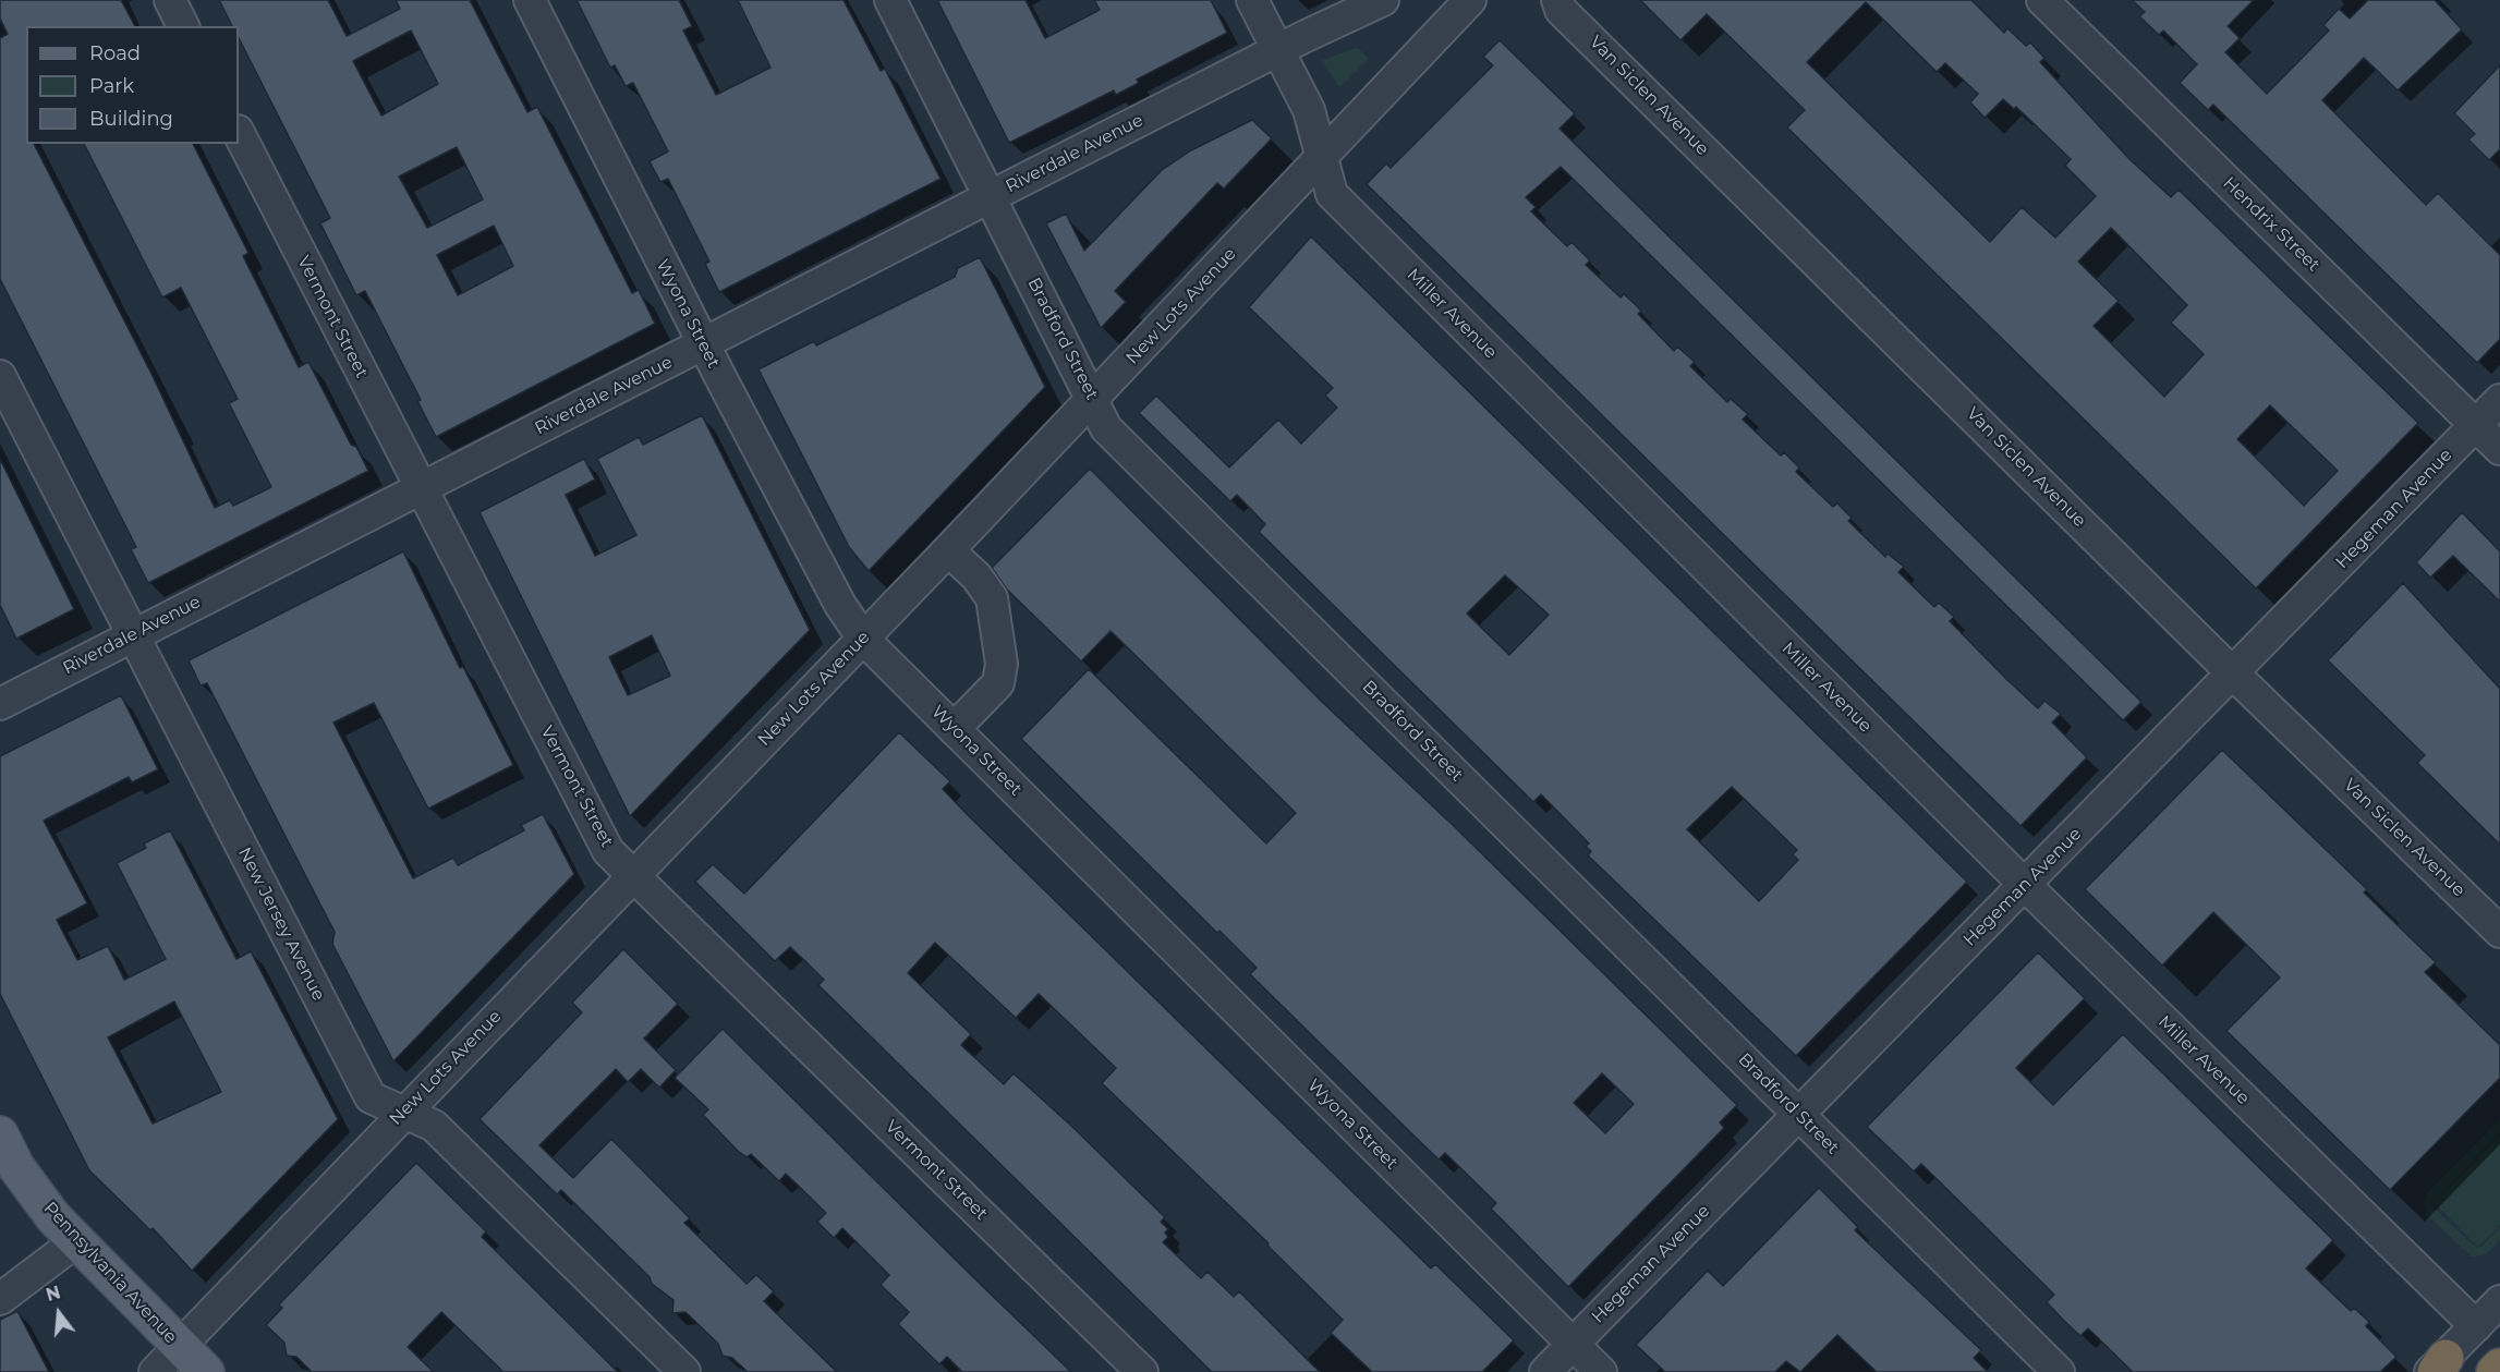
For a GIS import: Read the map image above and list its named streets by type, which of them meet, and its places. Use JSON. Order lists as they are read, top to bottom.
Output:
{
  "streets": {
    "main road": ["Pennsylvania Avenue"],
    "street": [
      "Van Siclen Avenue",
      "Riverdale Avenue",
      "Hendrix Street",
      "New Lots Avenue",
      "Wyona Street",
      "Miller Avenue",
      "Vermont Street",
      "Bradford Street",
      "Hegeman Avenue",
      "New Jersey Avenue"
    ]
  },
  "crossings": [
    ["Van Siclen Avenue", "Hegeman Avenue"],
    ["Riverdale Avenue", "Wyona Street"],
    ["Riverdale Avenue", "Miller Avenue"],
    ["Riverdale Avenue", "Vermont Street"],
    ["Riverdale Avenue", "Bradford Street"],
    ["Riverdale Avenue", "New Jersey Avenue"],
    ["Hendrix Street", "Hegeman Avenue"],
    ["New Lots Avenue", "Wyona Street"],
    ["New Lots Avenue", "Miller Avenue"],
    ["New Lots Avenue", "Vermont Street"],
    ["New Lots Avenue", "Bradford Street"],
    ["New Lots Avenue", "New Jersey Avenue"],
    ["New Lots Avenue", "Pennsylvania Avenue"],
    ["Wyona Street", "Hegeman Avenue"],
    ["Miller Avenue", "Hegeman Avenue"],
    ["Bradford Street", "Hegeman Avenue"]
  ],
  "legend": ["Road", "Park", "Building"],
  "north": "top"
}
